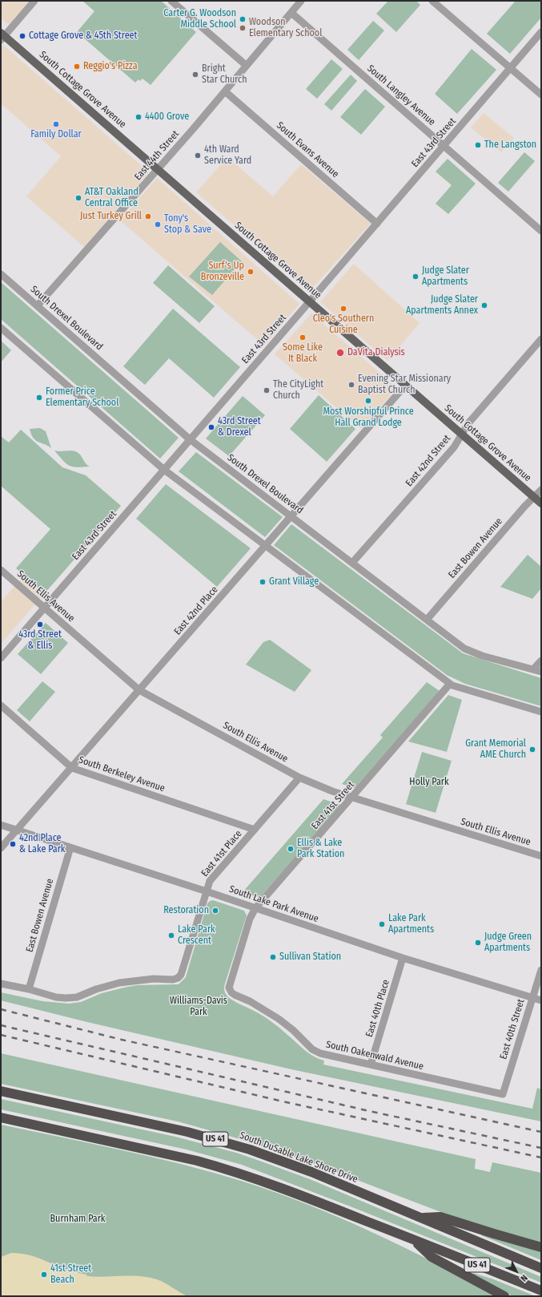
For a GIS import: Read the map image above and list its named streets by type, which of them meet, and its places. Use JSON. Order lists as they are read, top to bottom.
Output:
{
  "streets": {
    "highway": ["US 41", "South DuSable Lake Shore Drive"],
    "main road": ["South Cottage Grove Avenue"],
    "street": [
      "South Langley Avenue",
      "East 43rd Street",
      "South Evans Avenue",
      "East 44th Street",
      "South Drexel Boulevard",
      "East 42nd Street",
      "East Bowen Avenue",
      "South Ellis Avenue",
      "East 42nd Place",
      "South Berkeley Avenue",
      "East 41st Street",
      "East 41st Place",
      "South Lake Park Avenue",
      "East 40th Place",
      "East 40th Street",
      "South Oakenwald Avenue"
    ]
  },
  "crossings": [
    ["South Cottage Grove Avenue", "East 43rd Street"],
    ["South Cottage Grove Avenue", "East 44th Street"],
    ["South Cottage Grove Avenue", "East 42nd Street"],
    ["South Cottage Grove Avenue", "East Bowen Avenue"],
    ["South Cottage Grove Avenue", "East 42nd Place"],
    ["South Langley Avenue", "East 43rd Street"],
    ["South Langley Avenue", "East 44th Street"],
    ["East 43rd Street", "South Evans Avenue"],
    ["East 43rd Street", "South Drexel Boulevard"],
    ["East 43rd Street", "South Ellis Avenue"],
    ["South Evans Avenue", "East 44th Street"],
    ["East 44th Street", "South Drexel Boulevard"],
    ["South Drexel Boulevard", "East 42nd Street"],
    ["South Drexel Boulevard", "East Bowen Avenue"],
    ["South Drexel Boulevard", "East 42nd Place"],
    ["East Bowen Avenue", "East 41st Place"],
    ["East Bowen Avenue", "South Lake Park Avenue"],
    ["South Ellis Avenue", "East 42nd Place"],
    ["South Ellis Avenue", "East 41st Street"],
    ["South Ellis Avenue", "East 41st Place"],
    ["East 42nd Place", "South Berkeley Avenue"],
    ["East 42nd Place", "South Lake Park Avenue"],
    ["South Berkeley Avenue", "East 41st Place"],
    ["East 41st Street", "South Lake Park Avenue"],
    ["East 41st Street", "South Oakenwald Avenue"],
    ["East 41st Place", "South Lake Park Avenue"],
    ["South Lake Park Avenue", "East 40th Place"],
    ["South Lake Park Avenue", "East 40th Street"],
    ["East 40th Place", "South Oakenwald Avenue"],
    ["East 40th Street", "South Oakenwald Avenue"]
  ],
  "parks": ["Holly Park", "Williams-Davis Park", "Burnham Park"],
  "places": [
    "Carter G. Woodson Middle School",
    "Woodson Elementary School",
    "Cottage Grove & 45th Street",
    "Reggio's Pizza",
    "Bright Star Church",
    "4400 Grove",
    "Family Dollar",
    "The Langston",
    "4th Ward Service Yard",
    "AT&T Oakland Central Office",
    "Just Turkey Grill",
    "Tony's Stop & Save",
    "Surf's Up Bronzeville",
    "Judge Slater Apartments",
    "Judge Slater Apartments Annex",
    "Cleo's Southern Cuisine",
    "Some Like It Black",
    "DaVita Dialysis",
    "Evening Star Missionary Baptist Church",
    "The CityLight Church",
    "Former Price Elementary School",
    "Most Worshipful Prince Hall Grand Lodge",
    "43rd Street & Drexel",
    "Grant Village",
    "43rd Street & Ellis",
    "Grant Memorial AME Church",
    "42nd Place & Lake Park",
    "Ellis & Lake Park Station",
    "Restoration",
    "Lake Park Apartments",
    "Lake Park Crescent",
    "Judge Green Apartments",
    "Sullivan Station",
    "41st Street Beach"
  ],
  "north": "bottom right"
}
